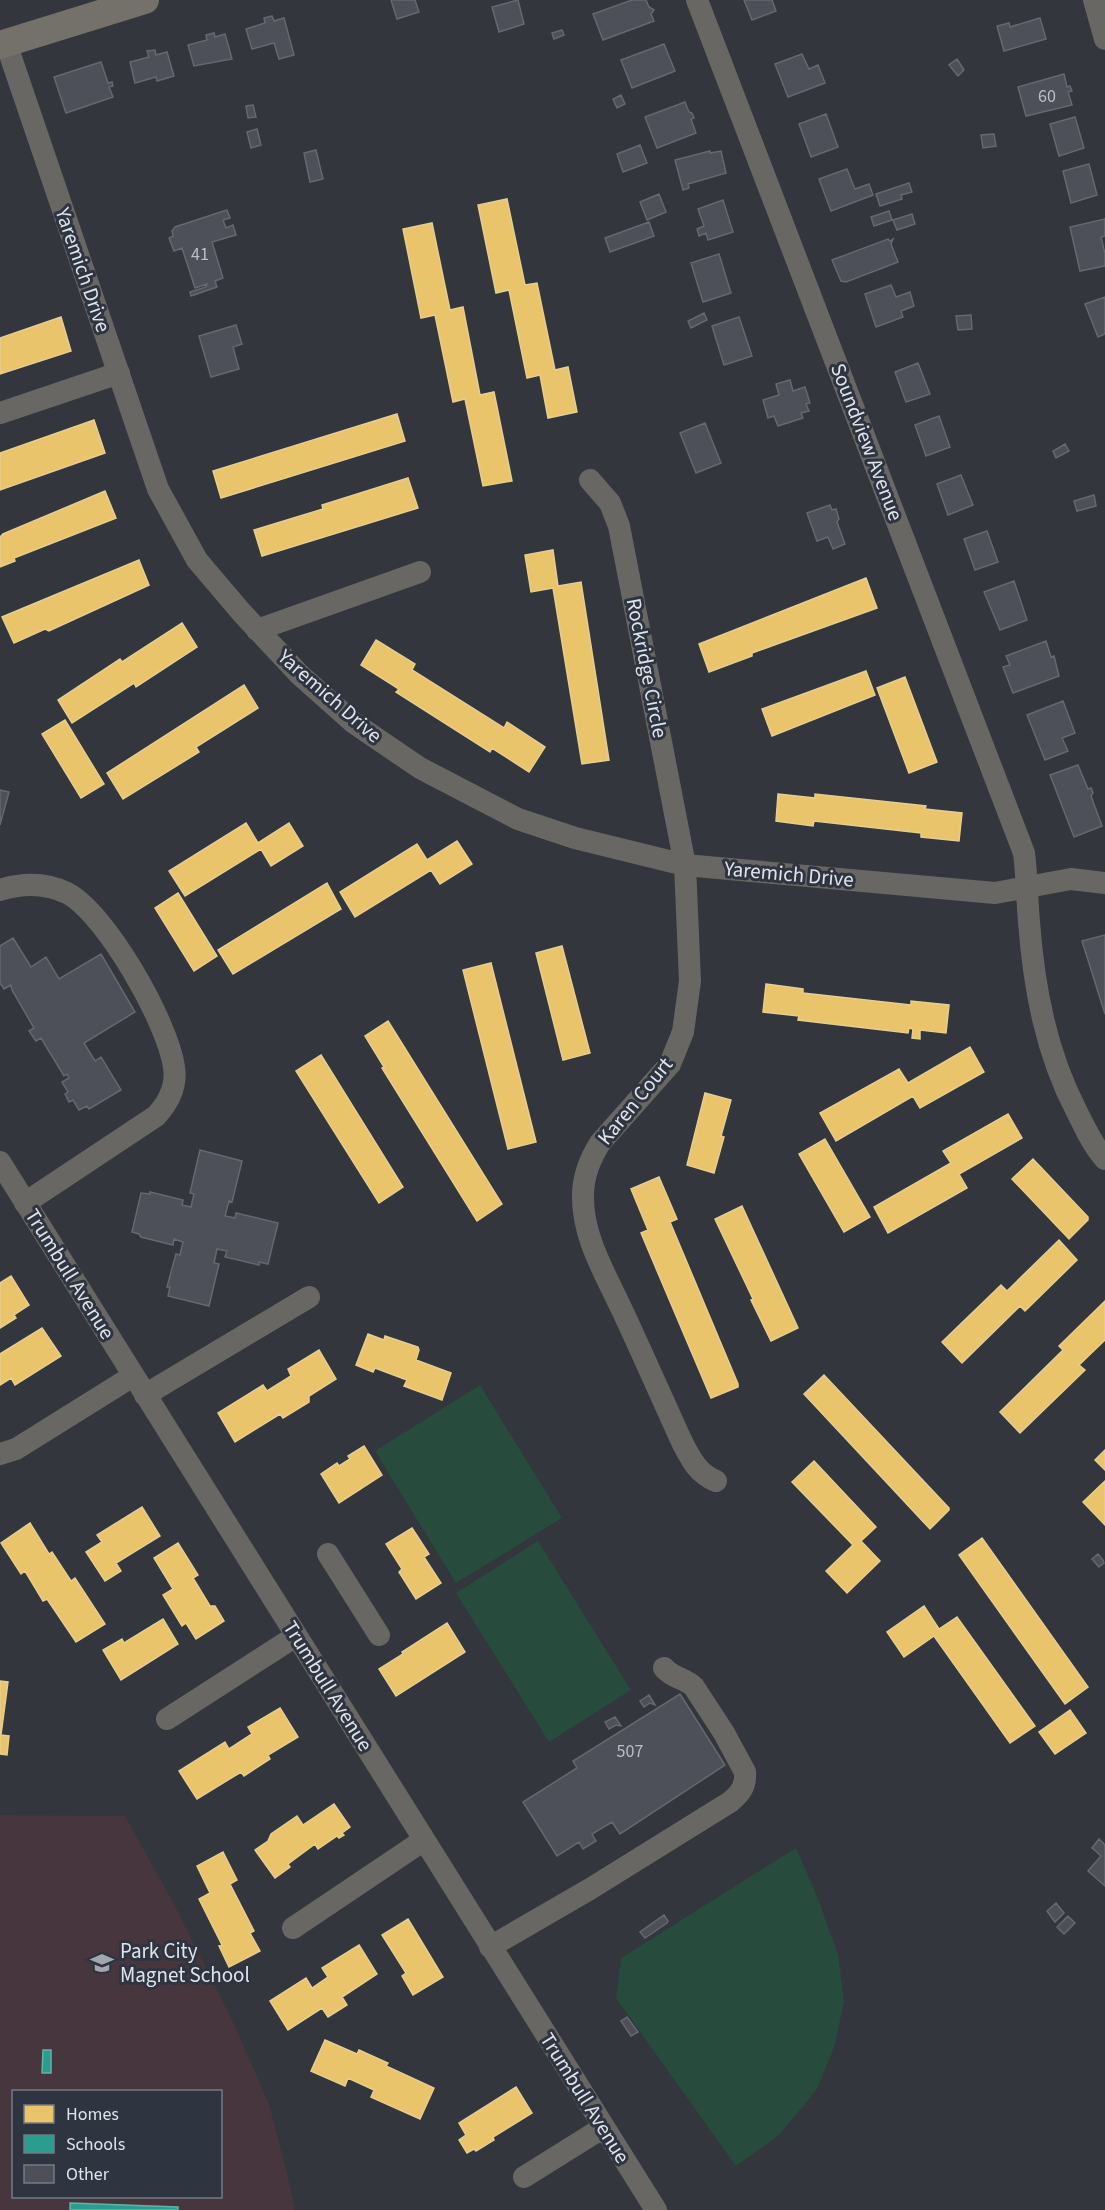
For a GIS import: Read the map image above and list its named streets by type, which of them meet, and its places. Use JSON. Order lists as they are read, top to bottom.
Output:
{
  "streets": {
    "street": [
      "Yaremich Drive",
      "Soundview Avenue",
      "Rockridge Circle",
      "Karen Court",
      "Trumbull Avenue"
    ]
  },
  "crossings": [
    ["Yaremich Drive", "Soundview Avenue"],
    ["Yaremich Drive", "Rockridge Circle"],
    ["Yaremich Drive", "Karen Court"],
    ["Rockridge Circle", "Karen Court"]
  ],
  "places": {
    "school or university": ["Park City Magnet School"]
  },
  "house_numbers": ["60", "41", "507"],
  "legend": ["Homes", "Schools", "Other"]
}
